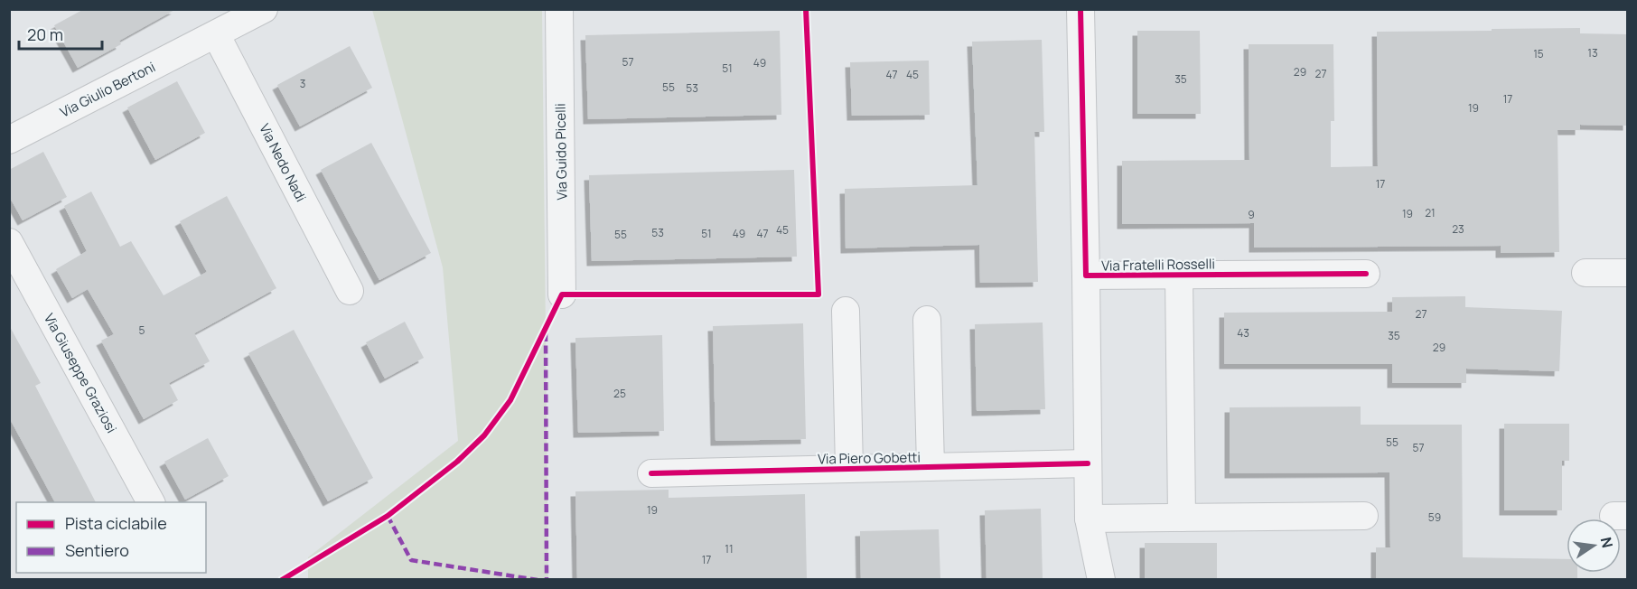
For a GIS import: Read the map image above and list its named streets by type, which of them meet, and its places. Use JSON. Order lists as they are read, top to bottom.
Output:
{
  "streets": {
    "street": [
      "Via Giulio Bertoni",
      "Via Guido Picelli",
      "Via Nedo Nadi",
      "Via Fratelli Rosselli",
      "Via Giuseppe Graziosi",
      "Via Piero Gobetti"
    ]
  },
  "crossings": [
    ["Via Giulio Bertoni", "Via Nedo Nadi"],
    ["Via Fratelli Rosselli", "Via Piero Gobetti"]
  ],
  "house_numbers": [
    "13",
    "15",
    "57",
    "49",
    "51",
    "29",
    "27",
    "47",
    "45",
    "35",
    "3",
    "55",
    "53",
    "17",
    "19",
    "17",
    "21",
    "19",
    "9",
    "23",
    "45",
    "53",
    "51",
    "49",
    "47",
    "55",
    "27",
    "5",
    "43",
    "35",
    "29",
    "25",
    "55",
    "57",
    "19",
    "59",
    "11",
    "17"
  ],
  "legend": ["Pista ciclabile", "Sentiero"],
  "scale_bar": "20 m",
  "north": "right"
}
